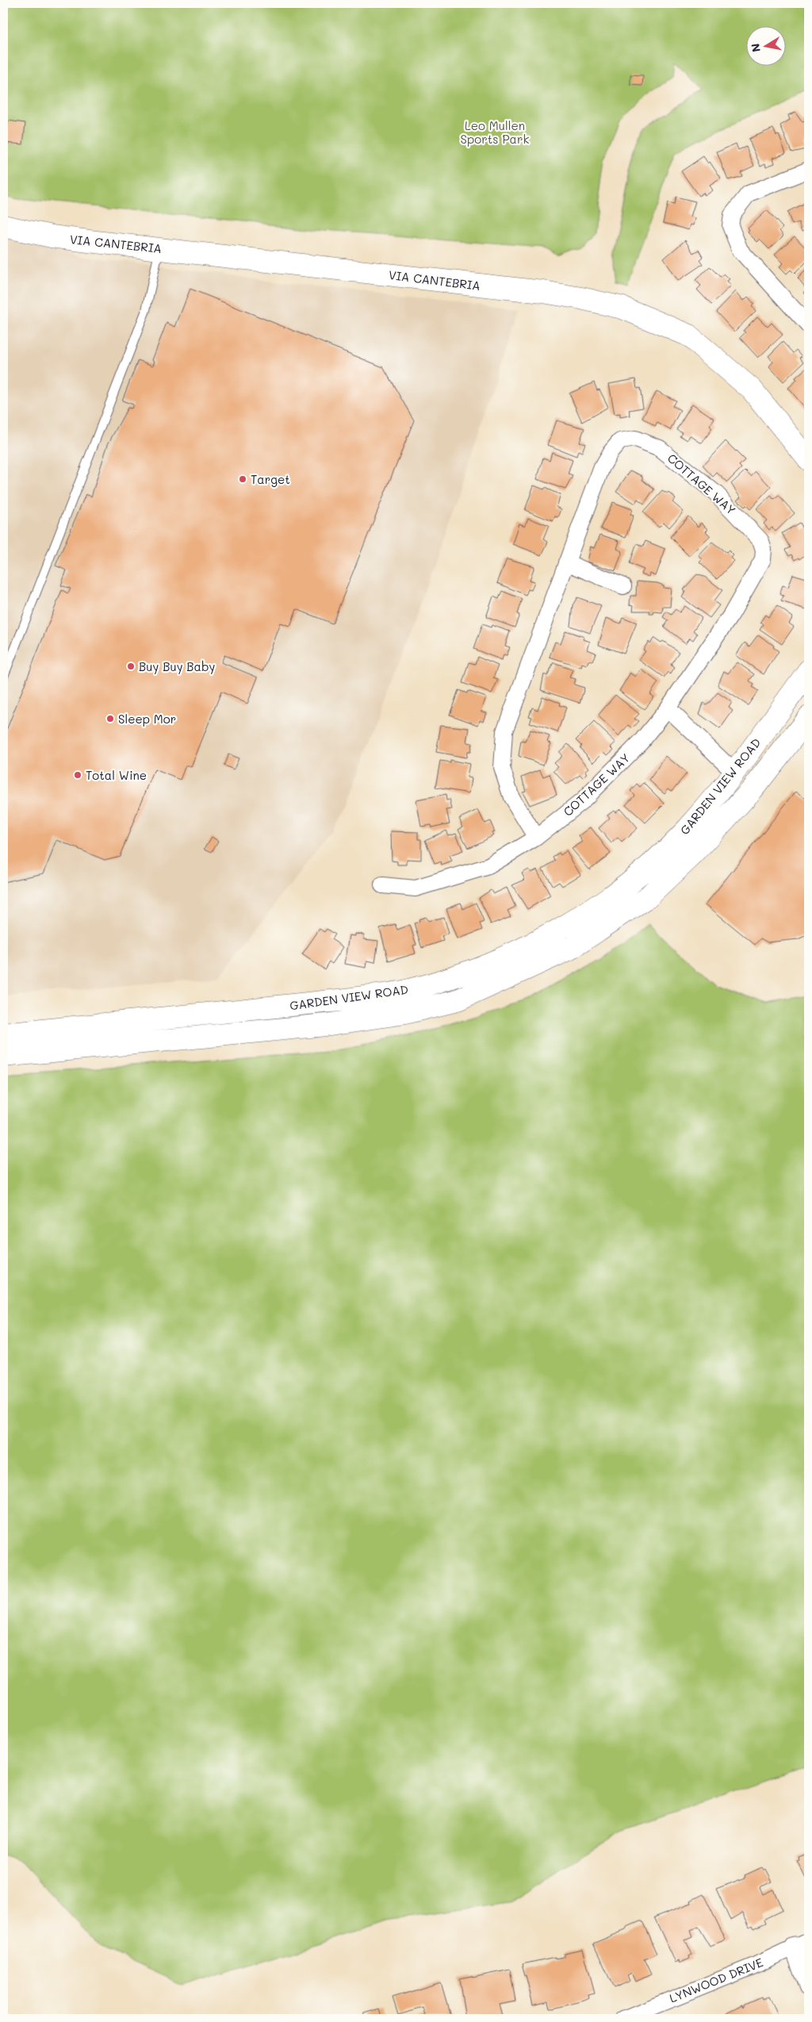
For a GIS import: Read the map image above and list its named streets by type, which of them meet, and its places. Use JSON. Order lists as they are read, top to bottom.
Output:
{
  "streets": {
    "main road": ["VIA CANTEBRIA", "GARDEN VIEW ROAD"],
    "street": ["COTTAGE WAY", "LYNWOOD DRIVE"]
  },
  "parks": ["Leo Mullen Sports Park"],
  "places": [
    "Target",
    "Buy Buy Baby",
    "Sleep Mor",
    "Total Wine"
  ],
  "north": "left"
}
